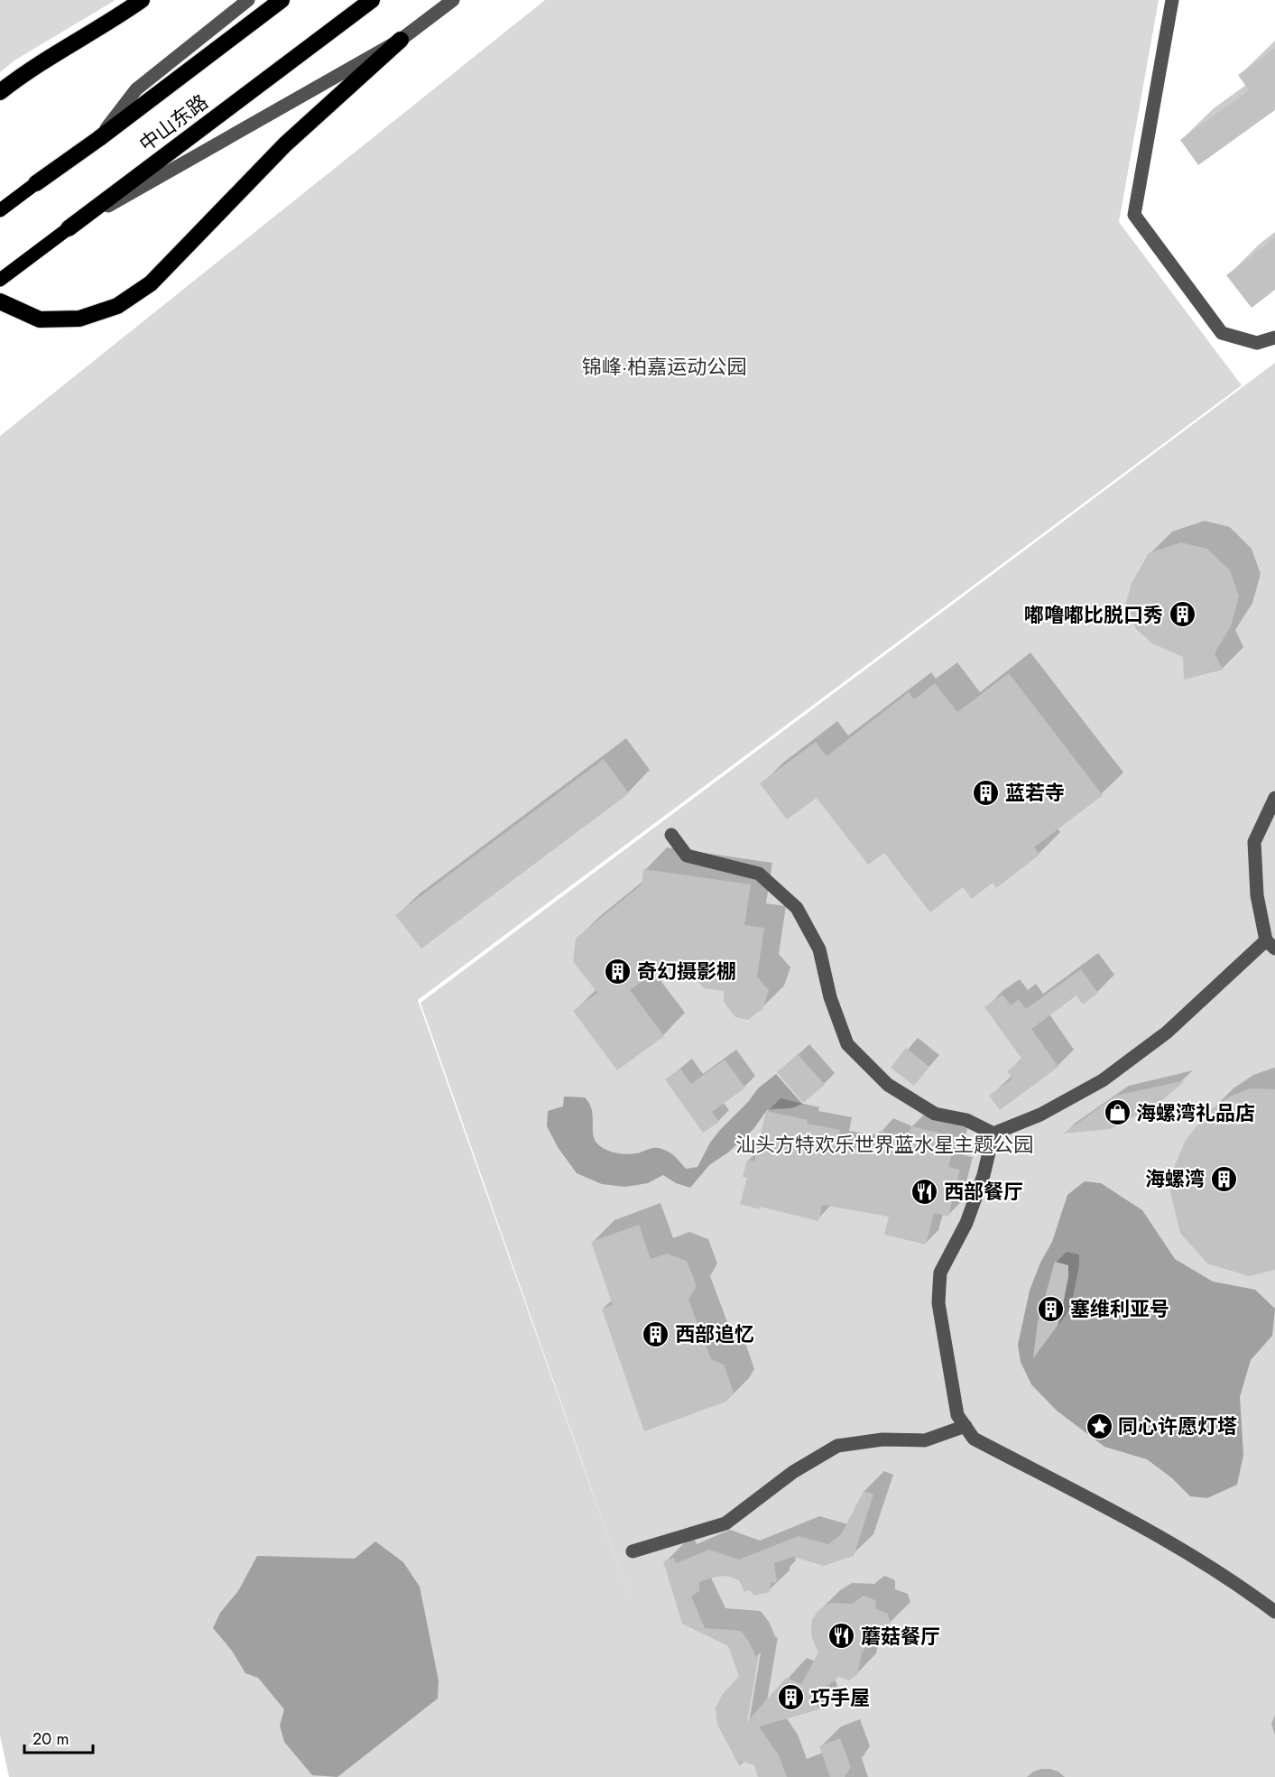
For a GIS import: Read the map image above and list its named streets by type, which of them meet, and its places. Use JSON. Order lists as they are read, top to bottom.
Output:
{
  "streets": {
    "highway": ["中山东路"]
  },
  "parks": ["锦峰·柏嘉运动公园", "汕头方特欢乐世界蓝水星主题公园"],
  "places": {
    "building": [
      "嘟噜嘟比脱口秀",
      "蓝若寺",
      "奇幻摄影棚",
      "海螺湾",
      "塞维利亚号",
      "西部追忆",
      "巧手屋"
    ],
    "shop": ["海螺湾礼品店"],
    "restaurant": ["西部餐厅", "蘑菇餐厅"],
    "place": ["同心许愿灯塔"]
  },
  "scale_bar": "20 m"
}
